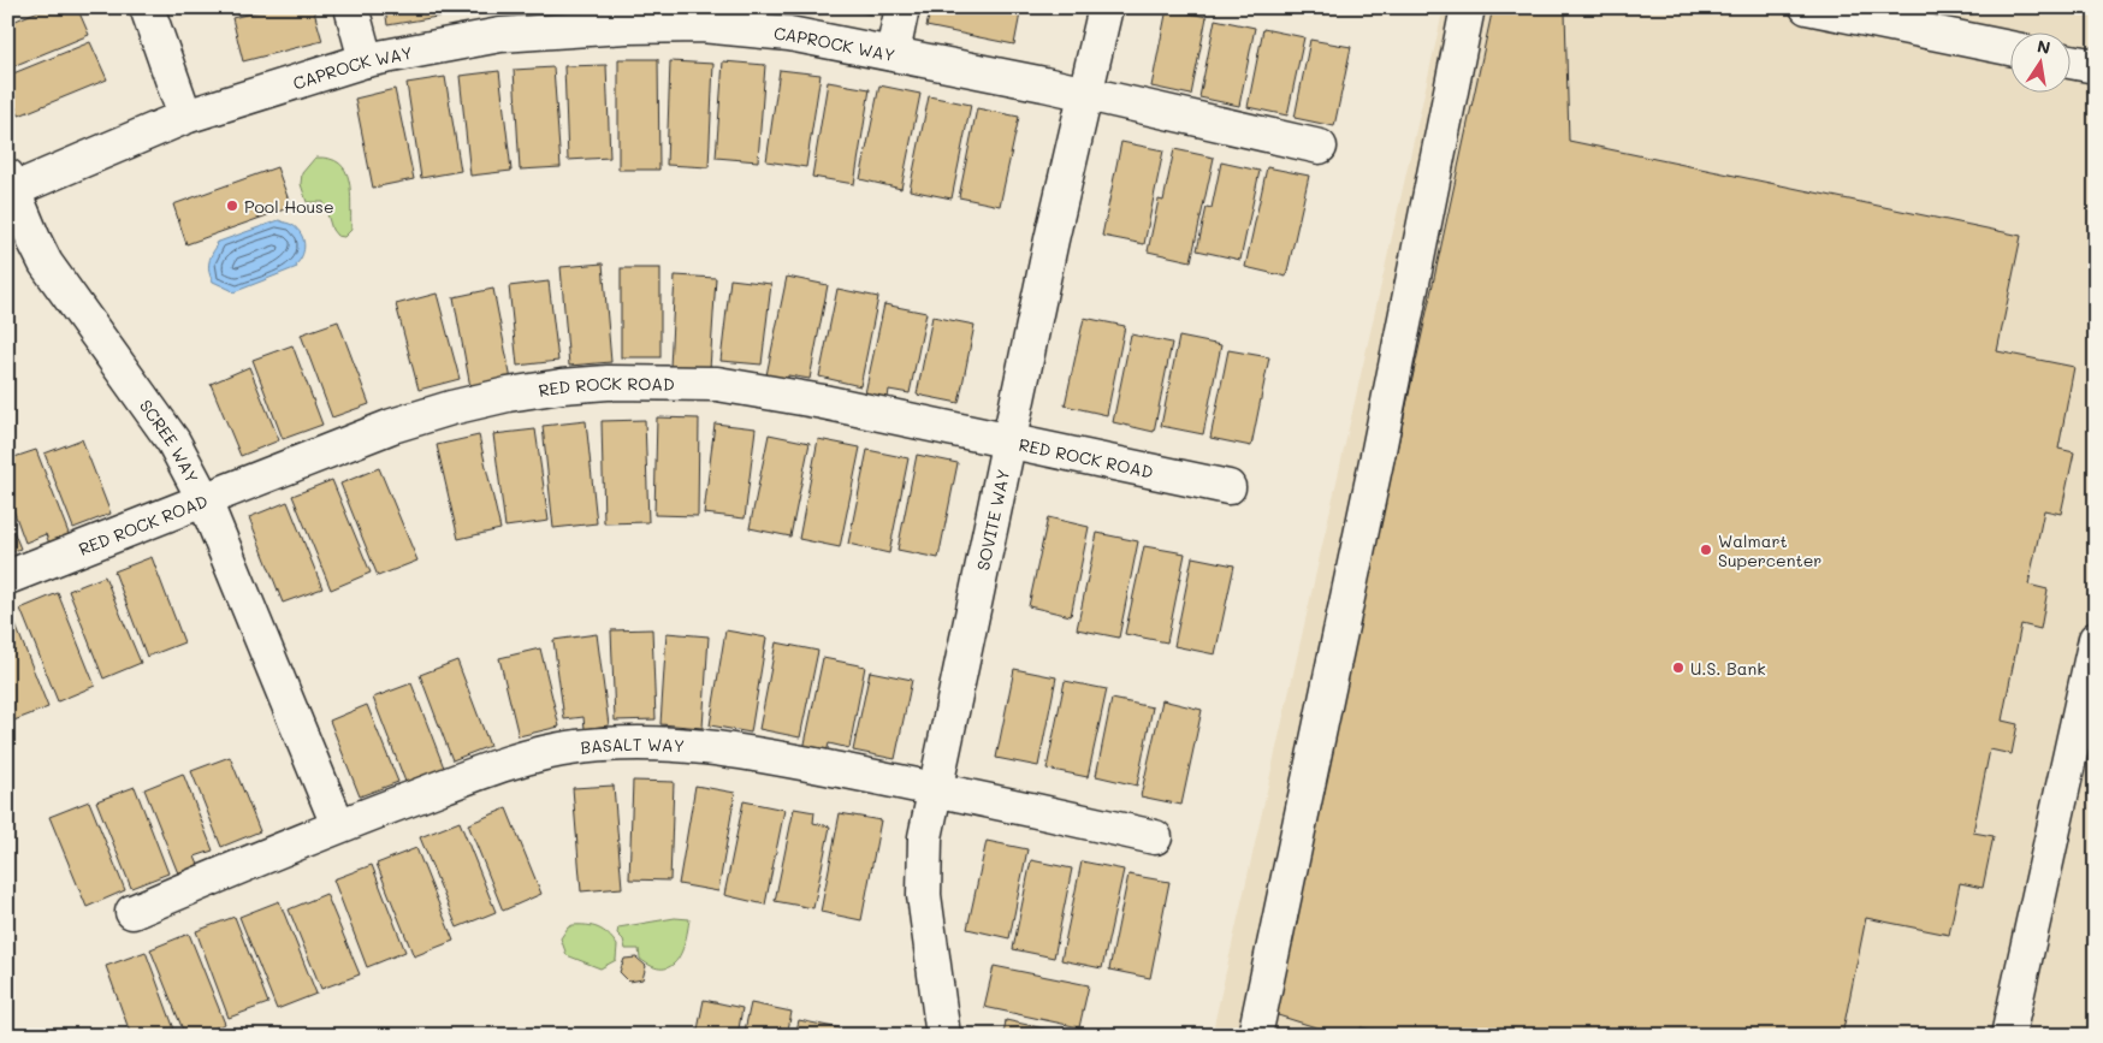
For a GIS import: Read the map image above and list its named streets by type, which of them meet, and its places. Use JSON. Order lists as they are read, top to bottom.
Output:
{
  "streets": {
    "street": [
      "CAPROCK WAY",
      "RED ROCK ROAD",
      "SCREE WAY",
      "SOVITE WAY",
      "BASALT WAY"
    ]
  },
  "crossings": [
    ["CAPROCK WAY", "SCREE WAY"],
    ["CAPROCK WAY", "SOVITE WAY"],
    ["RED ROCK ROAD", "SCREE WAY"],
    ["RED ROCK ROAD", "SOVITE WAY"],
    ["SCREE WAY", "BASALT WAY"],
    ["SOVITE WAY", "BASALT WAY"]
  ],
  "places": ["Pool House", "Walmart Supercenter", "U.S. Bank"],
  "north": "top"
}
